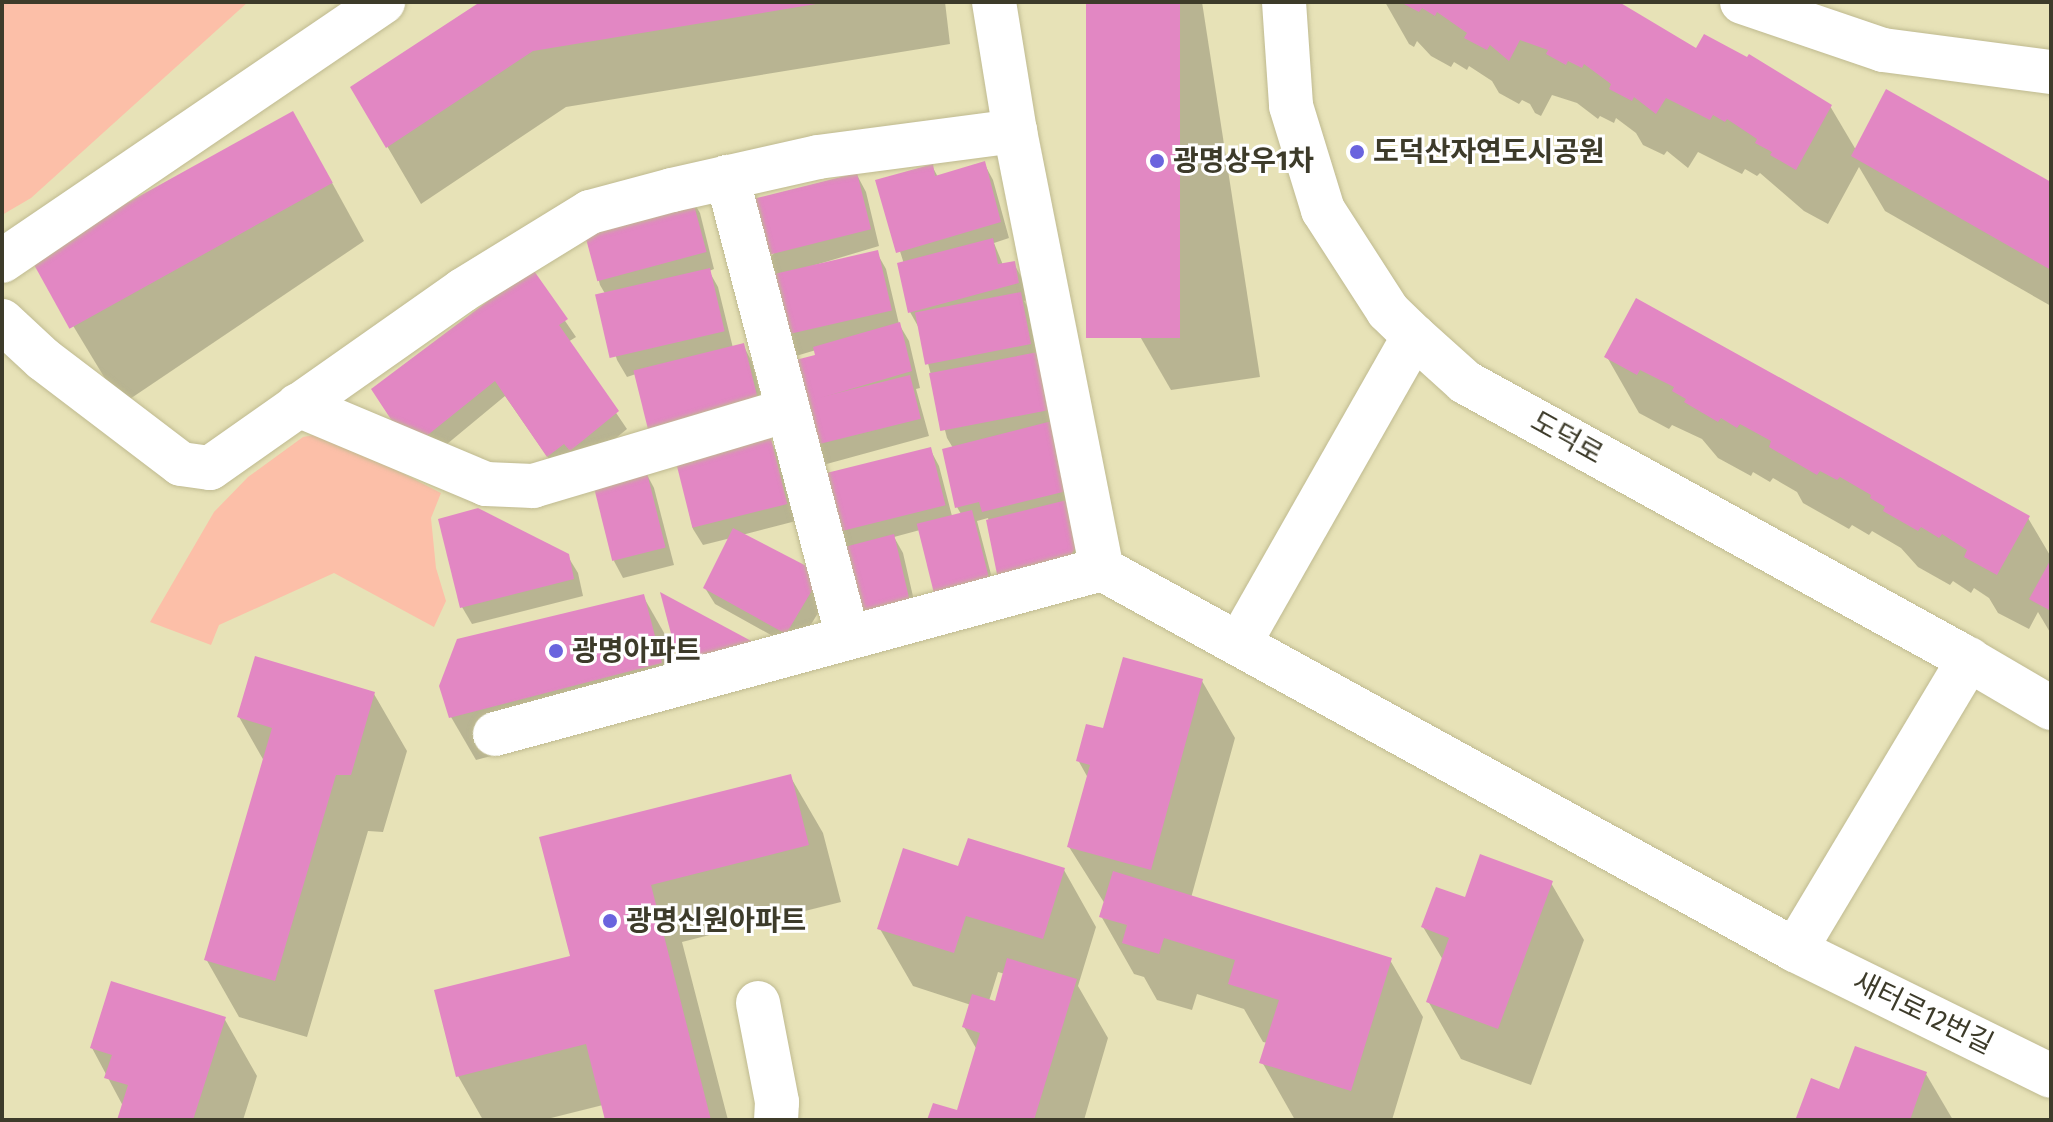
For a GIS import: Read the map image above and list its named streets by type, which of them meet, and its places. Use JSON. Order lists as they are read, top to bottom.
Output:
{
  "streets": {
    "street": ["도덕로", "새터로12번길"]
  },
  "places": [
    "도덕산자연도시공원",
    "광명상우1차",
    "광명아파트",
    "광명신원아파트"
  ]
}
